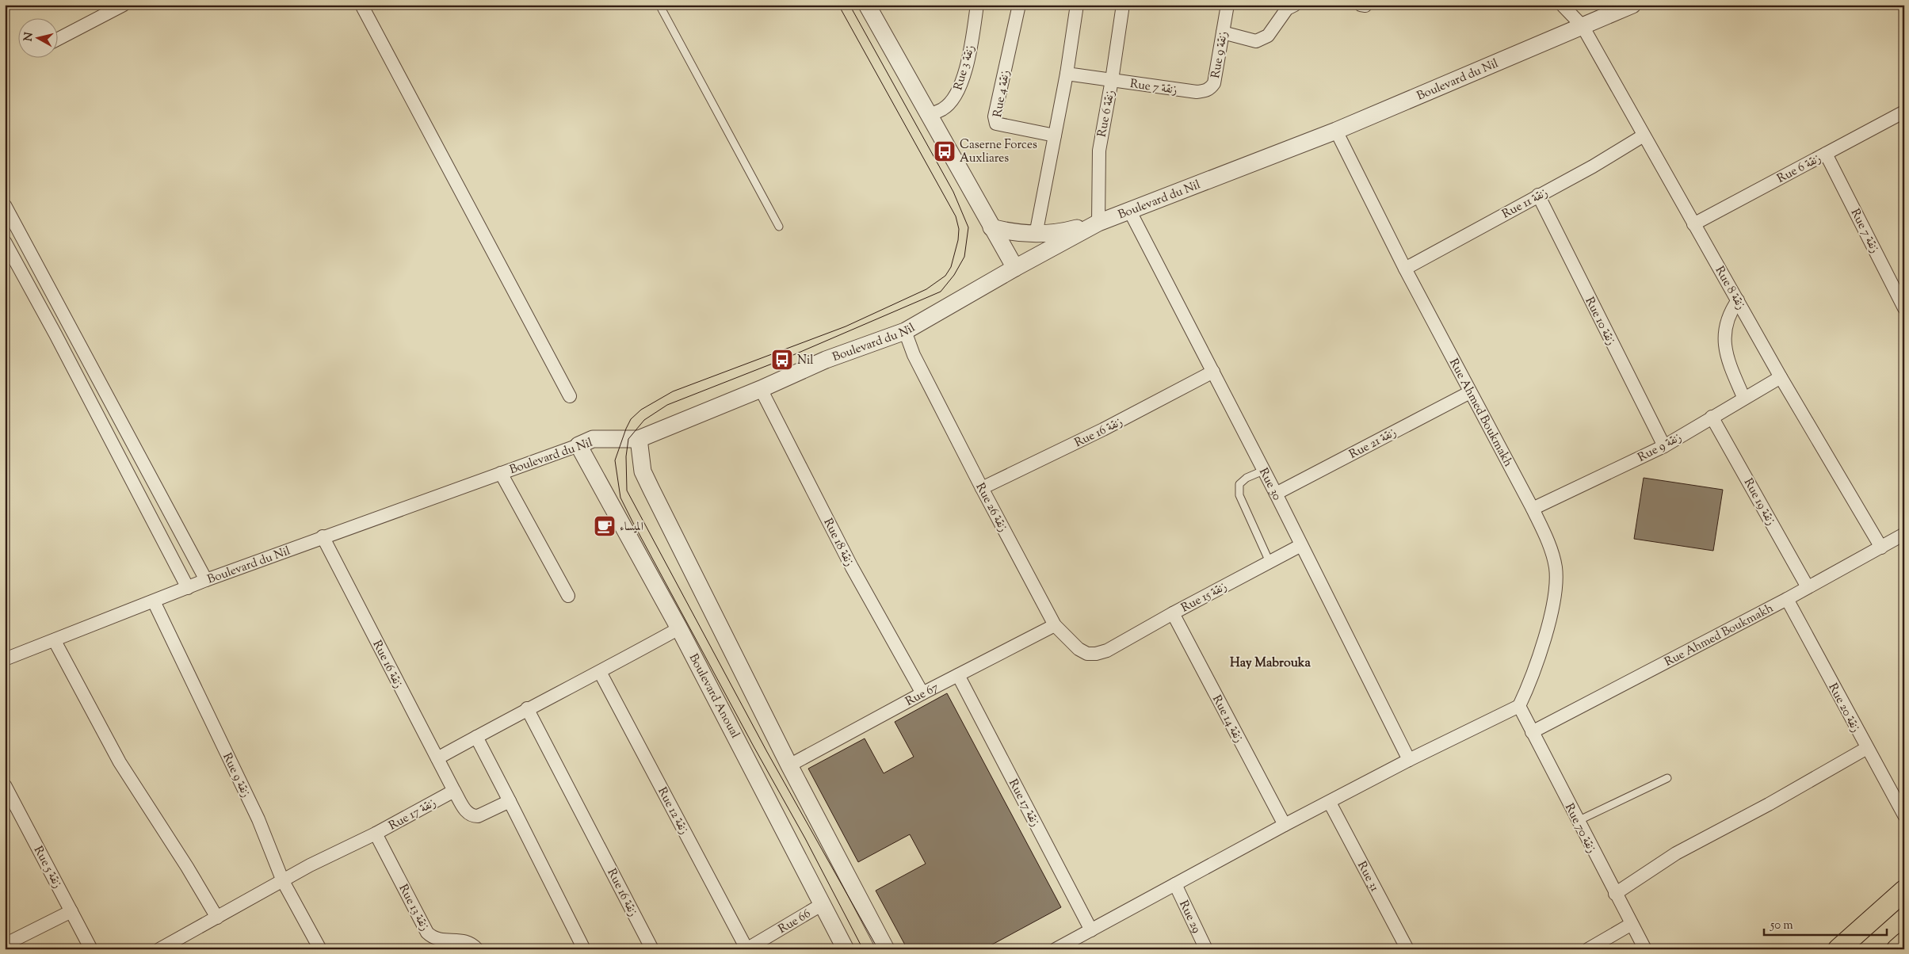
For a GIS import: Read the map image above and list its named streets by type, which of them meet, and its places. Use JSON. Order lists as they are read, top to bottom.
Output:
{
  "streets": {
    "street": [
      "Rue 9 زنقة",
      "Rue 3 زنقة",
      "Boulevard du Nil",
      "Rue 7 زنقة",
      "Rue 4 زنقة",
      "Rue 6 زنقة",
      "Rue 11 زنقة",
      "Rue 8 زنقة",
      "Rue 10 زنقة",
      "Rue Ahmed Boukmakh",
      "Rue 16 زنقة",
      "Rue 21 زنقة",
      "Rue 30",
      "Rue 19 زنقة",
      "Rue 26 زنقة",
      "Rue 18 زنقة",
      "Rue 15 زنقة",
      "Rue 67",
      "Boulevard Anoual",
      "Rue 20 زنقة",
      "Rue 14 زنقة",
      "Rue 17 زنقة",
      "Rue 12 زنقة",
      "Rue 70 زنقة",
      "Rue 5 زنقة",
      "Rue 31",
      "Rue 13 زنقة",
      "Rue 29",
      "Rue 66"
    ]
  },
  "crossings": [
    ["Rue 9 زنقة", "Boulevard du Nil"],
    ["Rue 9 زنقة", "Rue 7 زنقة"],
    ["Rue 9 زنقة", "Rue 8 زنقة"],
    ["Rue 9 زنقة", "Rue 10 زنقة"],
    ["Rue 9 زنقة", "Rue Ahmed Boukmakh"],
    ["Rue 9 زنقة", "Rue 19 زنقة"],
    ["Rue 9 زنقة", "Rue 17 زنقة"],
    ["Boulevard du Nil", "Rue 6 زنقة"],
    ["Boulevard du Nil", "Rue 8 زنقة"],
    ["Boulevard du Nil", "Rue Ahmed Boukmakh"],
    ["Boulevard du Nil", "Rue 16 زنقة"],
    ["Boulevard du Nil", "Rue 30"],
    ["Boulevard du Nil", "Rue 26 زنقة"],
    ["Boulevard du Nil", "Rue 18 زنقة"],
    ["Boulevard du Nil", "Boulevard Anoual"],
    ["Rue 7 زنقة", "Rue 6 زنقة"],
    ["Rue 6 زنقة", "Rue 8 زنقة"],
    ["Rue 11 زنقة", "Rue 8 زنقة"],
    ["Rue 11 زنقة", "Rue 10 زنقة"],
    ["Rue 11 زنقة", "Rue Ahmed Boukmakh"],
    ["Rue 8 زنقة", "Rue Ahmed Boukmakh"],
    ["Rue Ahmed Boukmakh", "Rue 21 زنقة"],
    ["Rue Ahmed Boukmakh", "Rue 19 زنقة"],
    ["Rue Ahmed Boukmakh", "Rue 20 زنقة"],
    ["Rue Ahmed Boukmakh", "Rue 70 زنقة"],
    ["Rue 16 زنقة", "Rue 30"],
    ["Rue 16 زنقة", "Rue 26 زنقة"],
    ["Rue 16 زنقة", "Rue 17 زنقة"],
    ["Rue 21 زنقة", "Rue 30"],
    ["Rue 30", "Rue 15 زنقة"],
    ["Rue 26 زنقة", "Rue 15 زنقة"],
    ["Rue 26 زنقة", "Rue 67"],
    ["Rue 18 زنقة", "Rue 67"],
    ["Rue 15 زنقة", "Rue 14 زنقة"],
    ["Rue 67", "Rue 17 زنقة"],
    ["Boulevard Anoual", "Rue 66"],
    ["Rue 17 زنقة", "Rue 13 زنقة"],
    ["Rue 12 زنقة", "Rue 66"]
  ],
  "districts": ["Hay Mabrouka"],
  "places": {
    "bus stop": ["Caserne Forces Auxliares", "Nil"],
    "cafe": ["الميساء"]
  },
  "scale_bar": "50 m",
  "north": "left"
}
